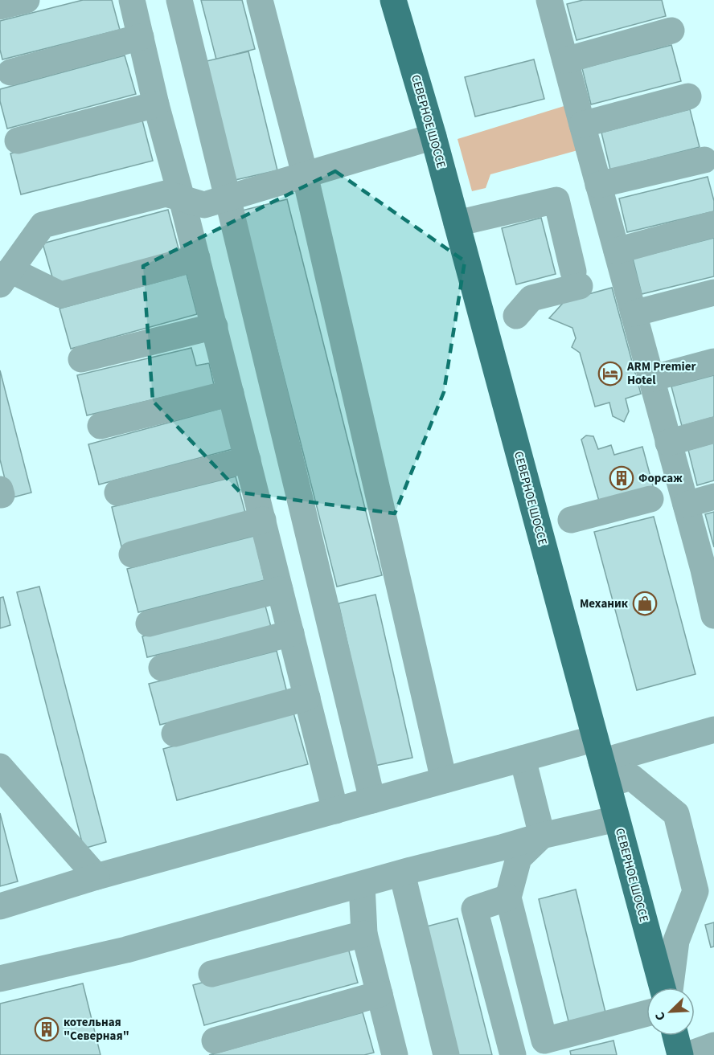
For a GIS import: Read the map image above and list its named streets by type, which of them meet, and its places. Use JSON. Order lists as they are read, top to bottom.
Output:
{
  "streets": {
    "main road": ["СЕВЕРНОЕ ШОССЕ"]
  },
  "places": {
    "hotel": ["ARM Premier Hotel"],
    "building": ["Форсаж", "котельная \"Северная\""],
    "shop": ["Механик"]
  },
  "north": "bottom left"
}
